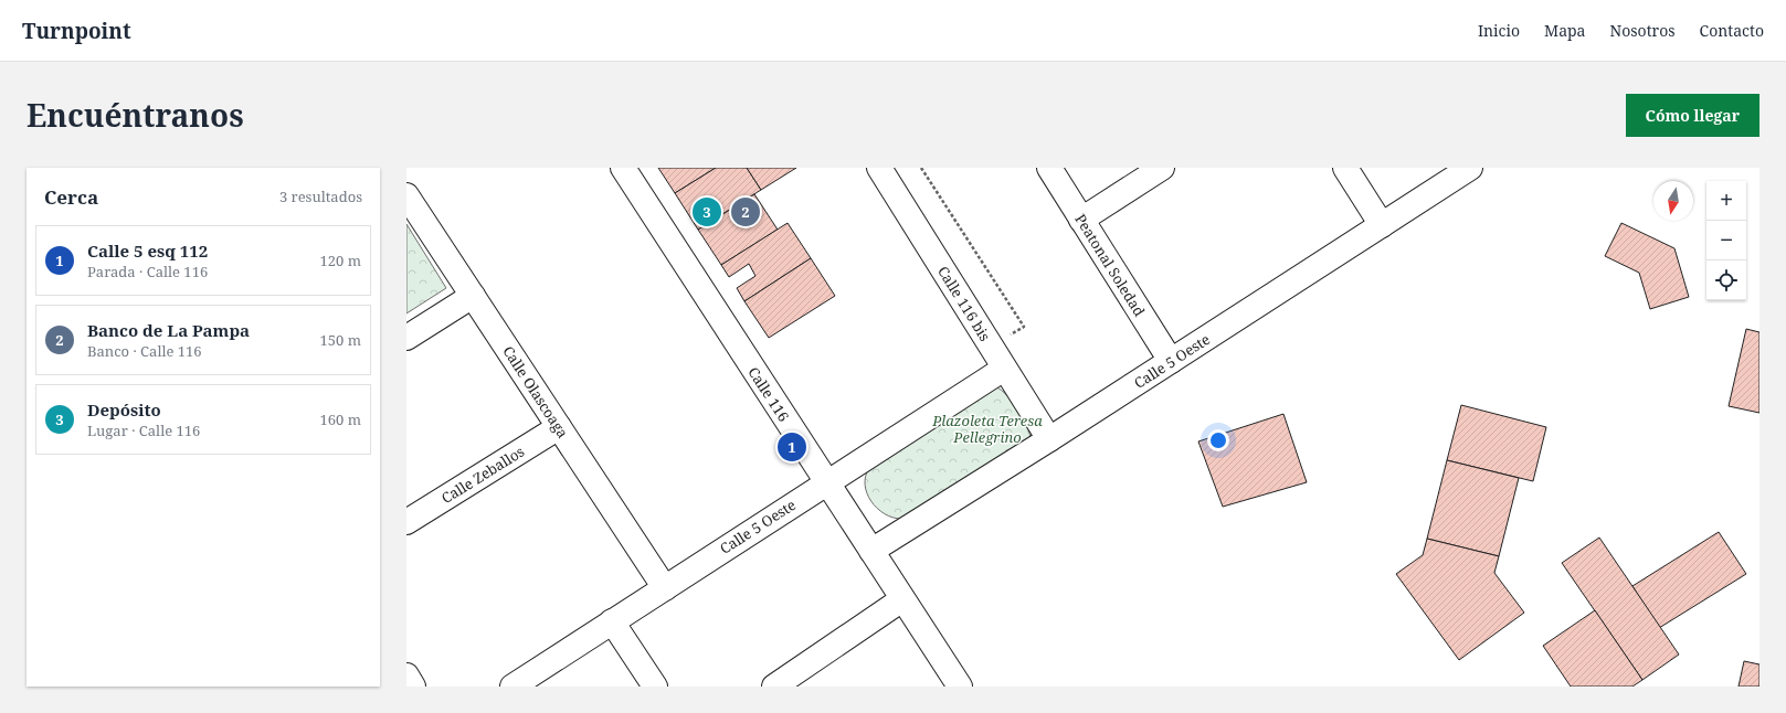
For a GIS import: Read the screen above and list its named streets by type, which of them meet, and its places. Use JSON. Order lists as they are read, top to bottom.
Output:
{
  "streets": {
    "street": [
      "Peatonal Soledad",
      "Calle 116 bis",
      "Calle 5 Oeste",
      "Calle Olascoaga",
      "Calle 116",
      "Calle Zeballos"
    ]
  },
  "crossings": [
    ["Peatonal Soledad", "Calle 5 Oeste"],
    ["Calle 116 bis", "Calle 5 Oeste"],
    ["Calle 5 Oeste", "Calle Olascoaga"],
    ["Calle 5 Oeste", "Calle 116"],
    ["Calle Olascoaga", "Calle Zeballos"]
  ],
  "parks": ["Plazoleta Teresa Pellegrino"],
  "north": "bottom",
  "page": {
    "header": "Turnpoint",
    "nav": [
      "Inicio",
      "Mapa",
      "Nosotros",
      "Contacto"
    ],
    "title": "Encuéntranos",
    "buttons": "Cómo llegar",
    "heading": ["Cerca", "3 resultados"],
    "map_buttons": ["+", "−"],
    "pins": ["2", "3", "1"],
    "list": [
      {
        "mark": "1",
        "name": "Calle 5 esq 112",
        "note": "Parada · Calle 116",
        "value": "120 m"
      },
      {
        "mark": "2",
        "name": "Banco de La Pampa",
        "note": "Banco · Calle 116",
        "value": "150 m"
      },
      {
        "mark": "3",
        "name": "Depósito",
        "note": "Lugar · Calle 116",
        "value": "160 m"
      }
    ]
  }
}
